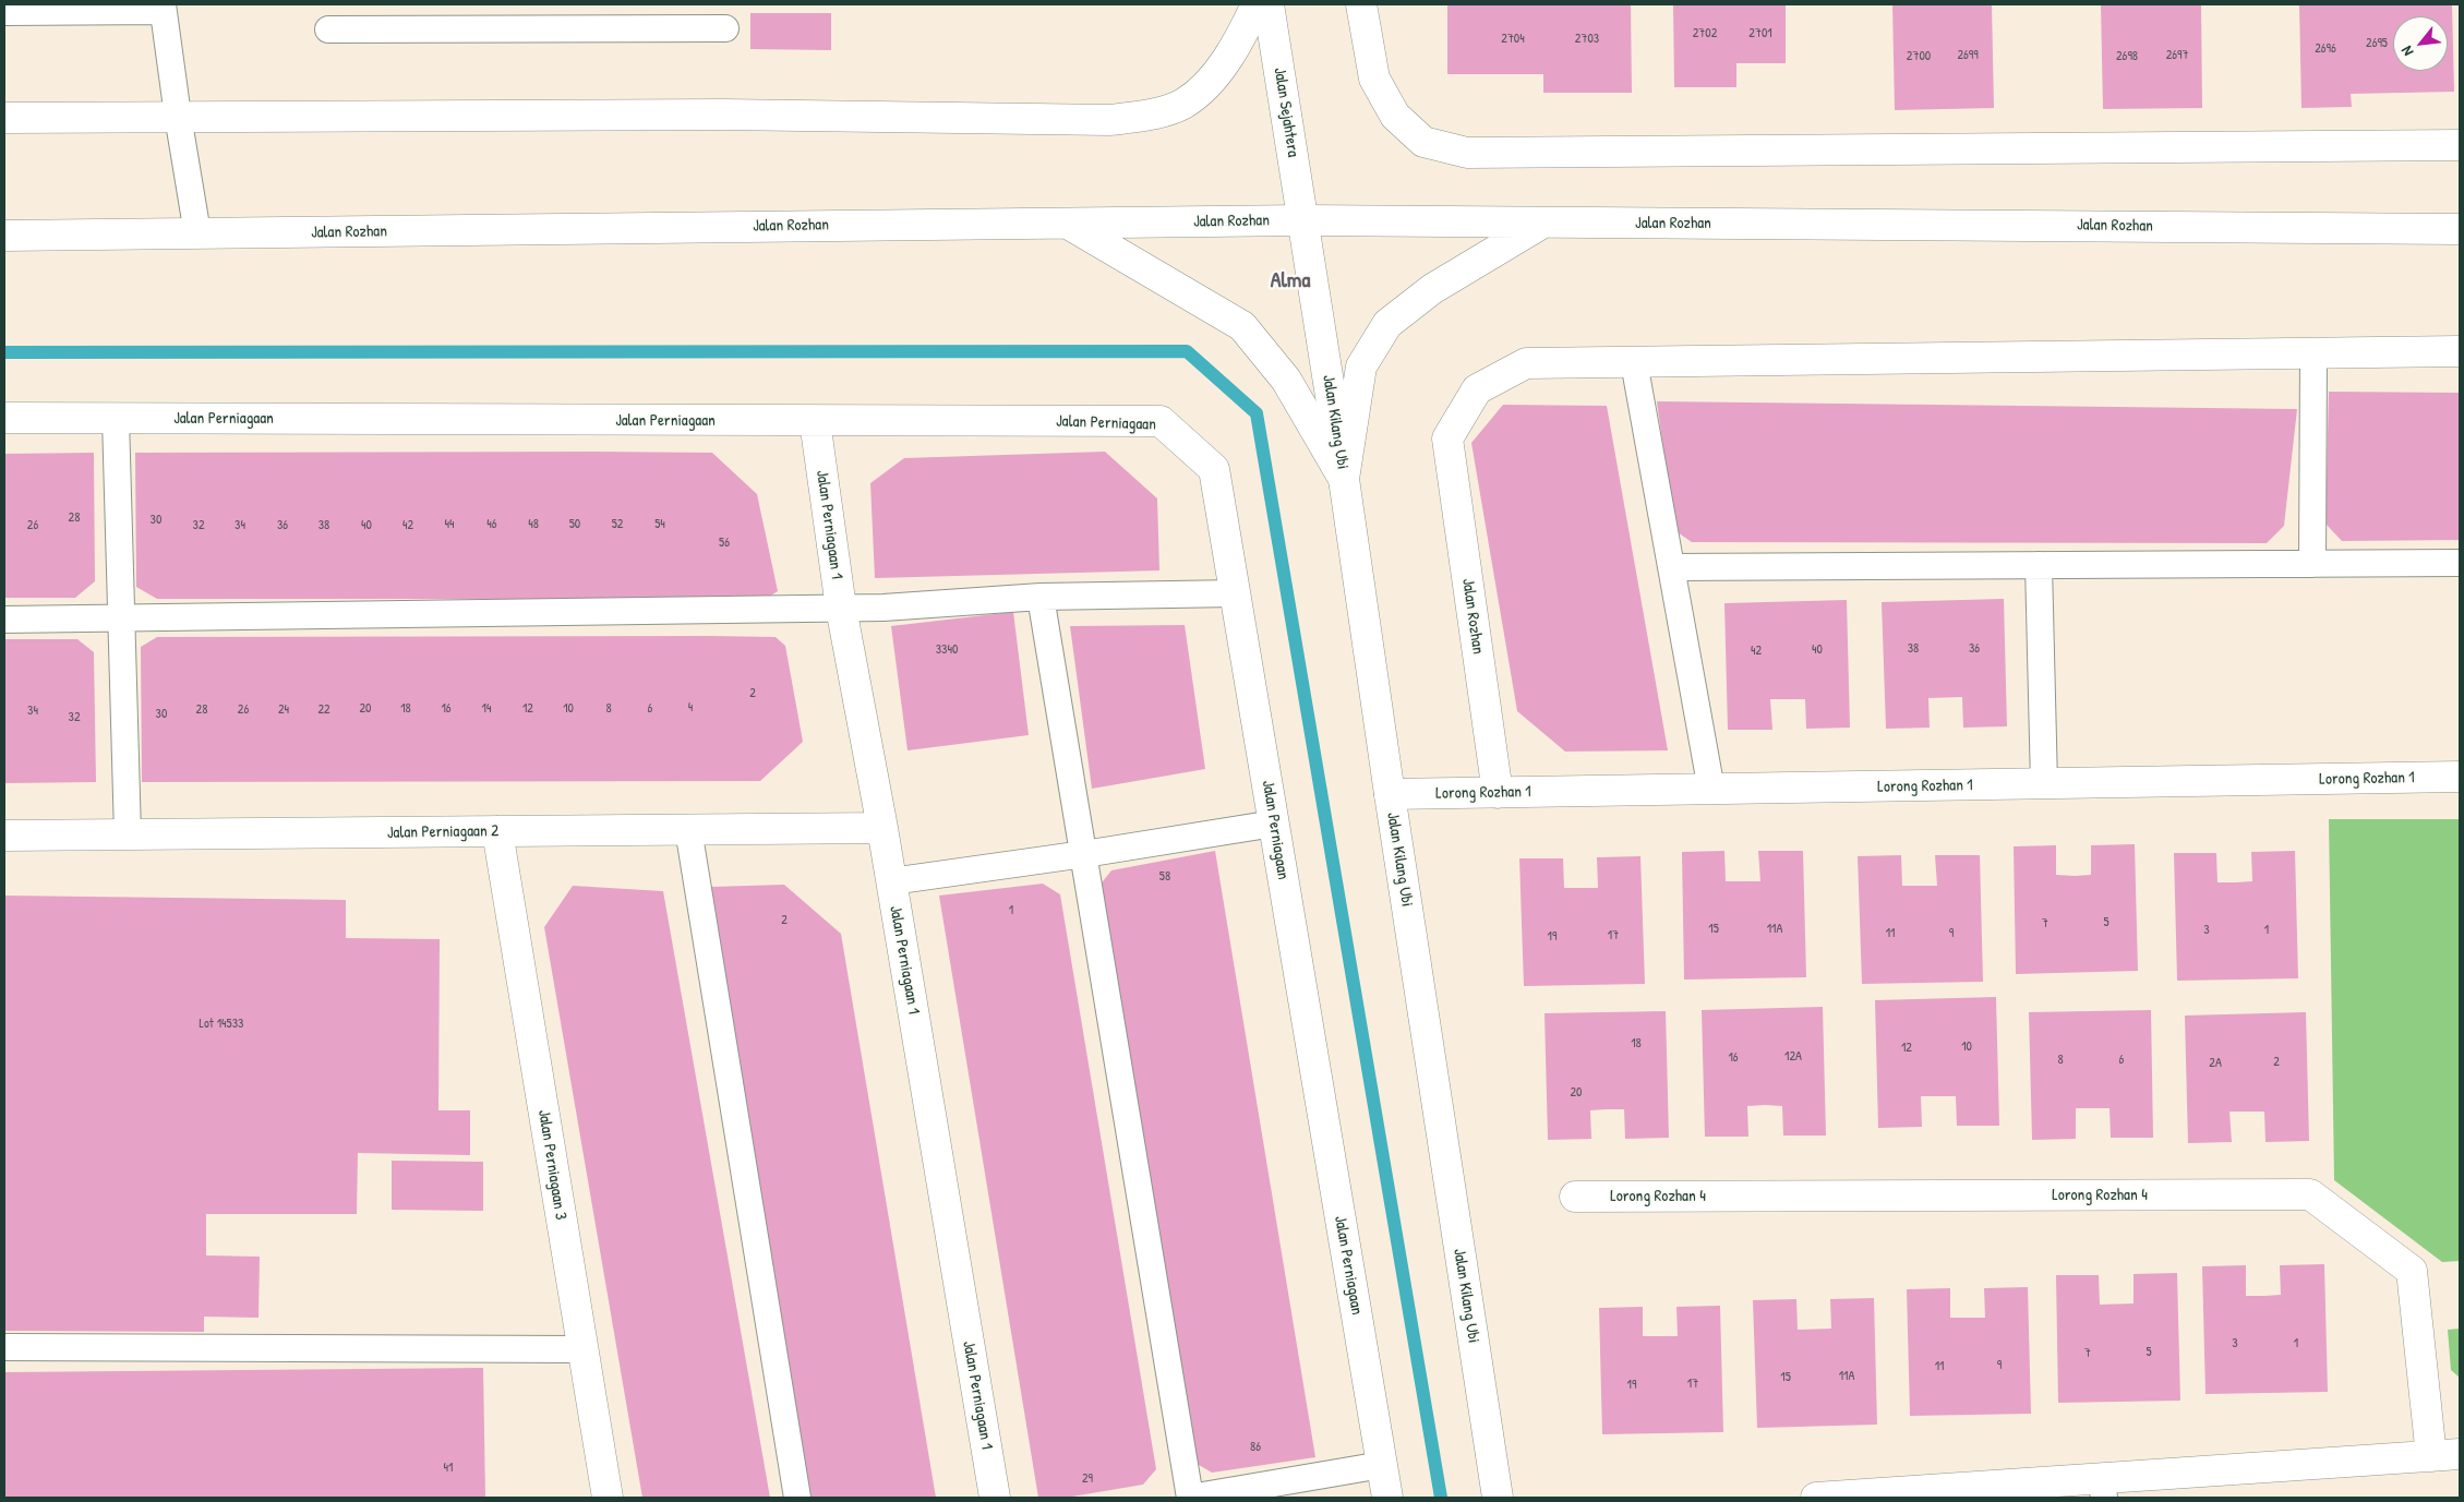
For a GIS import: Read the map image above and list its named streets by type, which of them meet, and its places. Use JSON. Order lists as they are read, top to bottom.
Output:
{
  "streets": {
    "street": [
      "Jalan Sejahtera",
      "Jalan Rozhan",
      "Jalan Perniagaan",
      "Jalan Kilang Ubi",
      "Jalan Perniagaan 1",
      "Lorong Rozhan 1",
      "Jalan Perniagaan 2",
      "Jalan Perniagaan 3",
      "Lorong Rozhan 4"
    ]
  },
  "crossings": [
    ["Jalan Sejahtera", "Jalan Rozhan"],
    ["Jalan Sejahtera", "Jalan Kilang Ubi"],
    ["Jalan Rozhan", "Jalan Kilang Ubi"],
    ["Jalan Rozhan", "Lorong Rozhan 1"],
    ["Jalan Perniagaan", "Jalan Perniagaan 1"],
    ["Jalan Kilang Ubi", "Lorong Rozhan 1"],
    ["Jalan Perniagaan 1", "Jalan Perniagaan 2"],
    ["Jalan Perniagaan 2", "Jalan Perniagaan 3"]
  ],
  "districts": ["Alma"],
  "house_numbers": [
    "2702",
    "2701",
    "2704",
    "2703",
    "2695",
    "2696",
    "2699",
    "2697",
    "2700",
    "2698",
    "28",
    "30",
    "44",
    "46",
    "48",
    "50",
    "52",
    "54",
    "26",
    "32",
    "34",
    "36",
    "38",
    "40",
    "42",
    "56",
    "38",
    "36",
    "3340",
    "40",
    "42",
    "2",
    "4",
    "20",
    "18",
    "16",
    "14",
    "12",
    "10",
    "8",
    "6",
    "28",
    "26",
    "24",
    "22",
    "34",
    "30",
    "32",
    "58",
    "1",
    "2",
    "5",
    "7",
    "15",
    "11A",
    "3",
    "1",
    "11",
    "9",
    "17",
    "19",
    "Lot 14533",
    "18",
    "10",
    "12",
    "12A",
    "16",
    "8",
    "6",
    "2",
    "2A",
    "20",
    "3",
    "1",
    "5",
    "7",
    "9",
    "11",
    "11A",
    "15",
    "17",
    "19",
    "86",
    "41",
    "29"
  ],
  "north": "bottom left"
}
